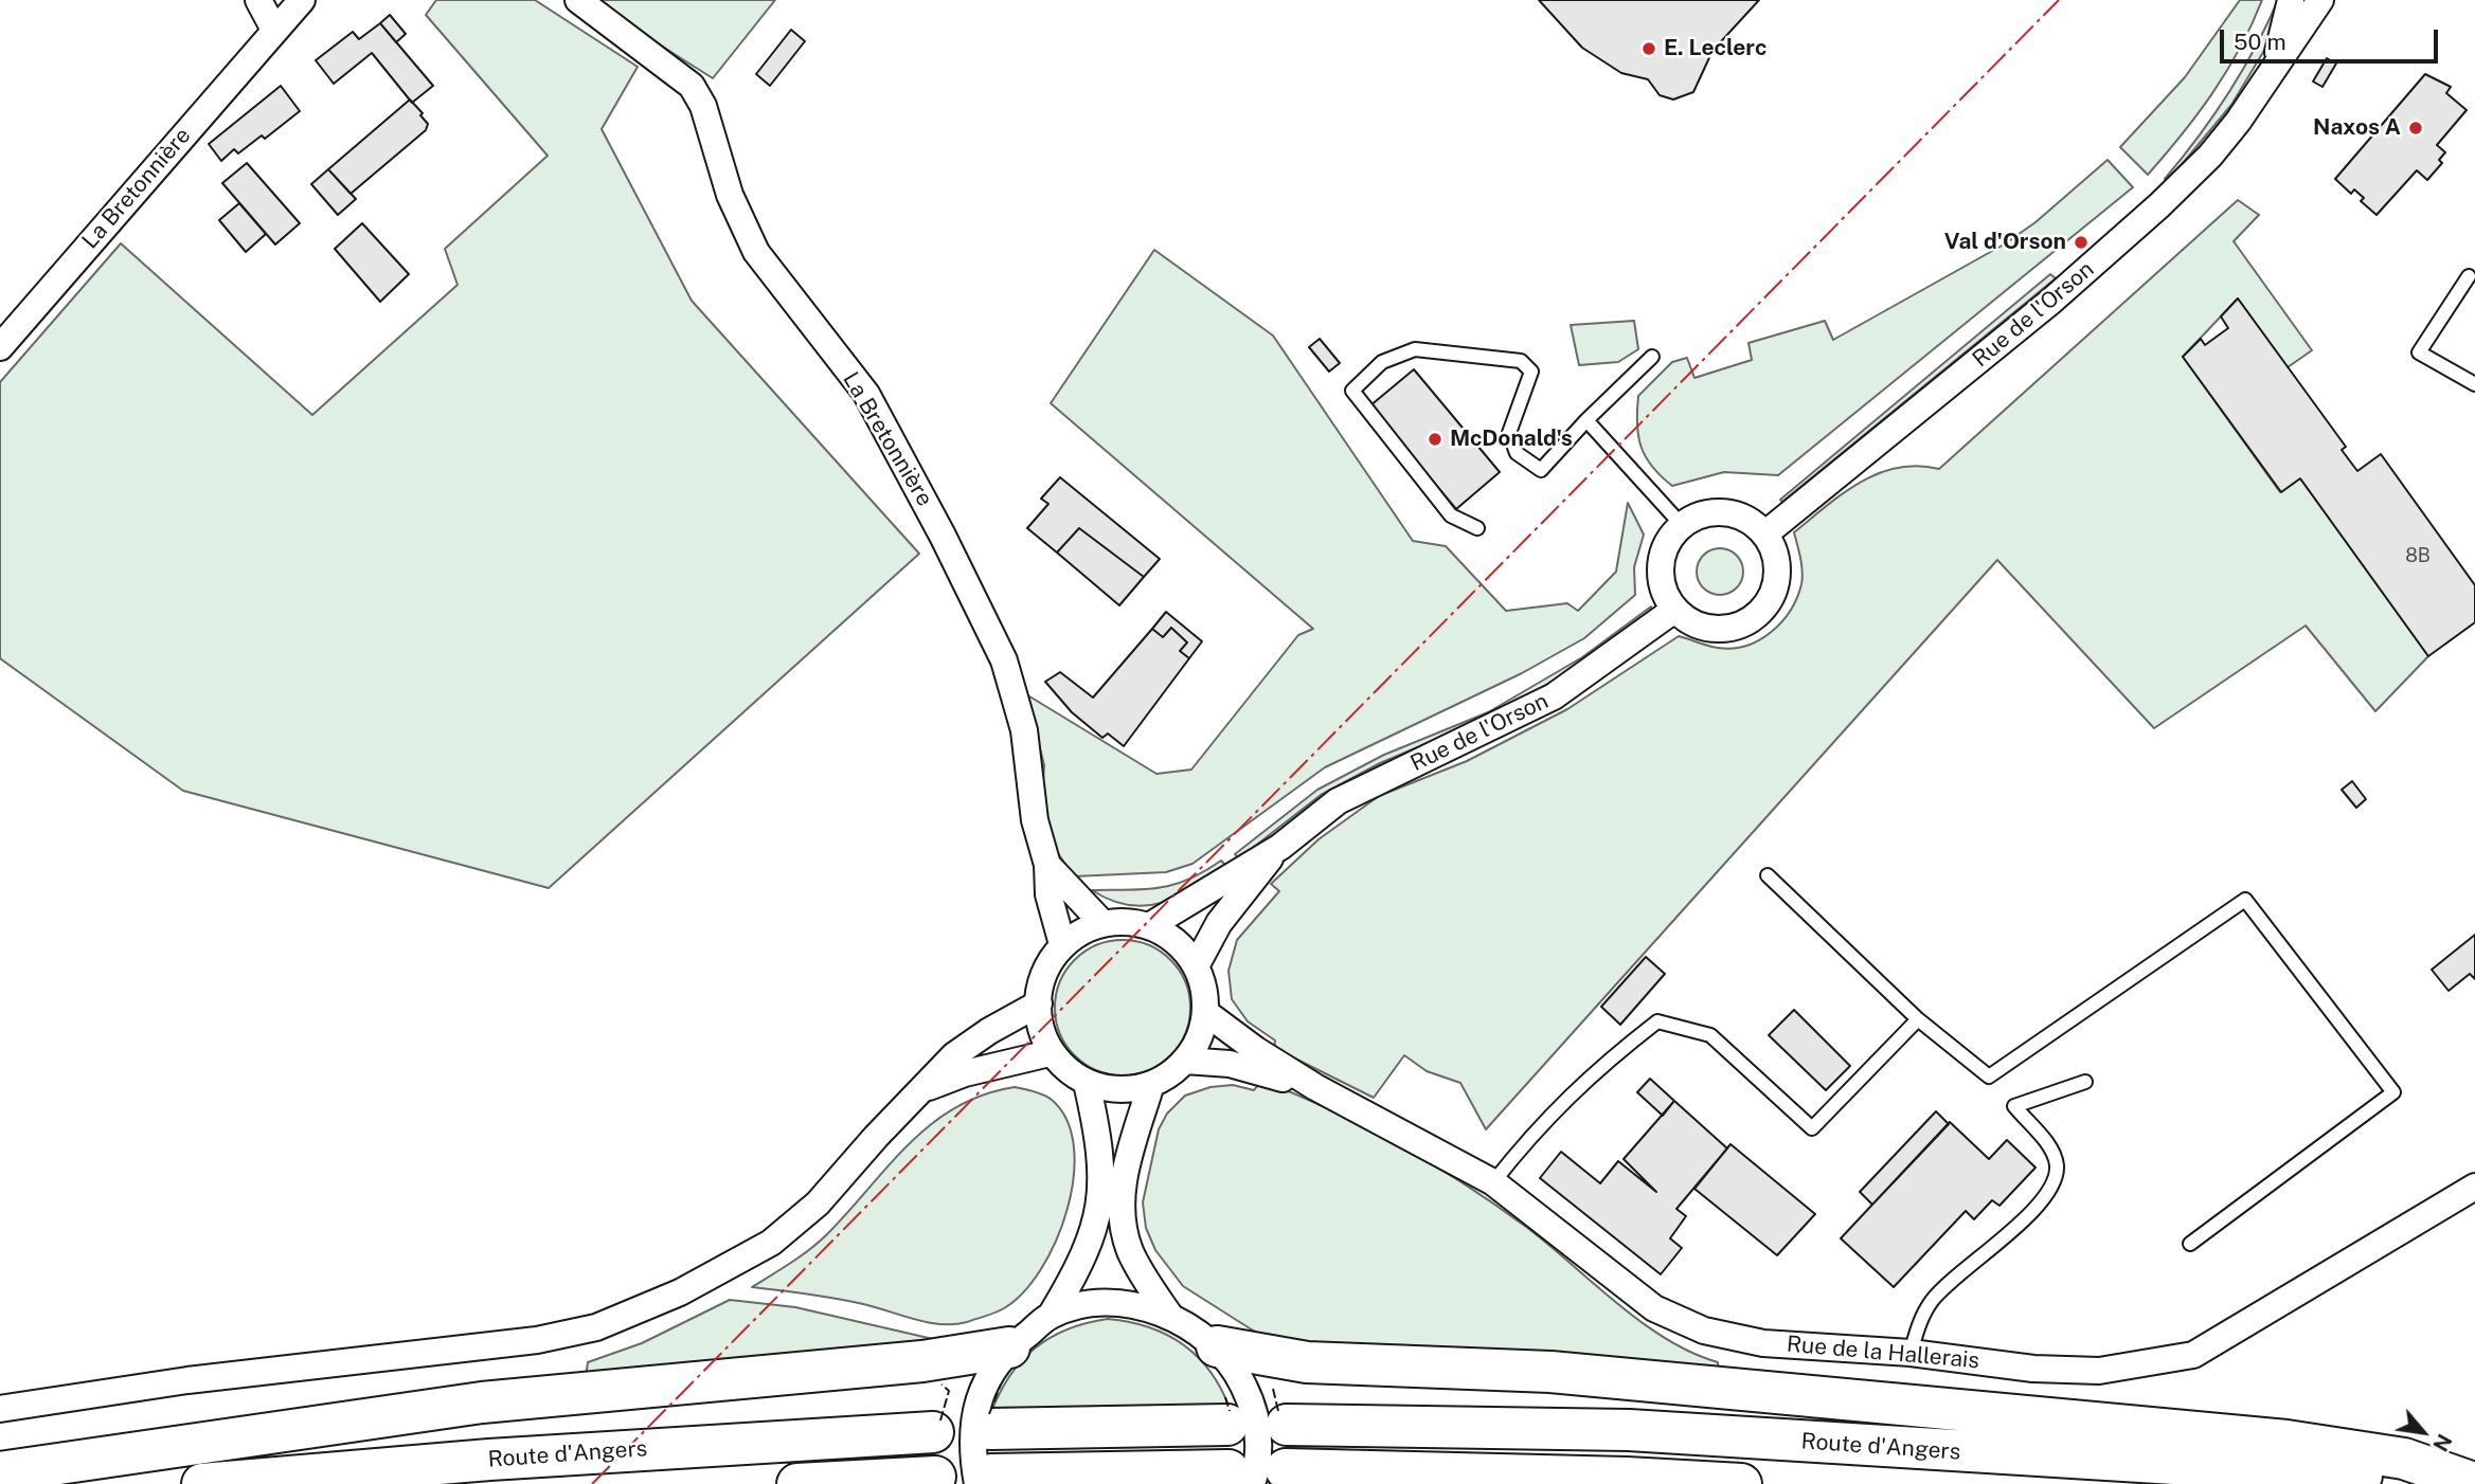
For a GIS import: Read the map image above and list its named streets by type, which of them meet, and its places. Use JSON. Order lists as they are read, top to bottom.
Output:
{
  "streets": {
    "highway": ["Route d'Angers"],
    "street": ["La Bretonnière", "Rue de l'Orson", "Rue de la Hallerais"]
  },
  "crossings": [
    ["La Bretonnière", "Rue de l'Orson"],
    ["La Bretonnière", "Rue de la Hallerais"],
    ["Rue de l'Orson", "Rue de la Hallerais"]
  ],
  "places": [
    "E. Leclerc",
    "Naxos A",
    "Val d'Orson",
    "McDonald's"
  ],
  "house_numbers": ["8B"],
  "scale_bar": "50 m",
  "north": "bottom right"
}
